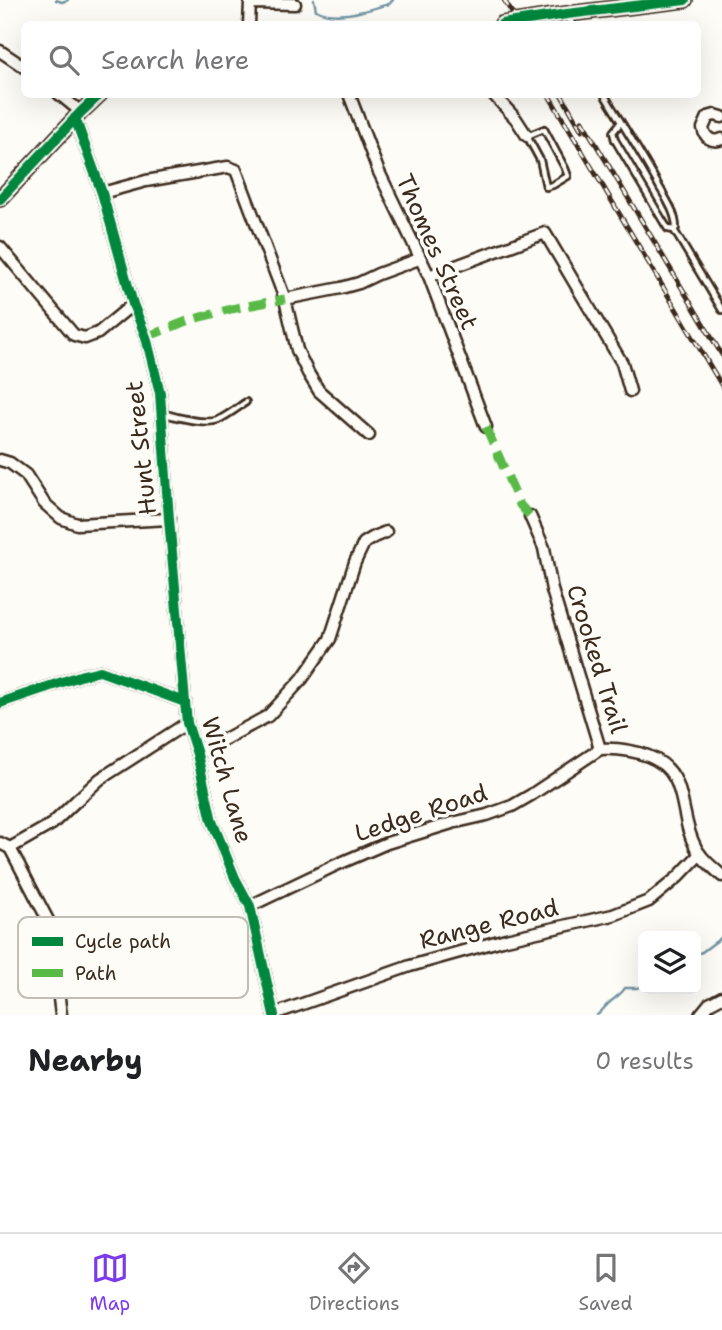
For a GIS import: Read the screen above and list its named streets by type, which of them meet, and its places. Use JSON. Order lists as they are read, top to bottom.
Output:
{
  "streets": {
    "street": [
      "Thomes Street",
      "Hunt Street",
      "Crooked Trail",
      "Witch Lane",
      "Ledge Road",
      "Range Road"
    ]
  },
  "crossings": [
    ["Hunt Street", "Witch Lane"],
    ["Crooked Trail", "Ledge Road"],
    ["Crooked Trail", "Range Road"],
    ["Witch Lane", "Ledge Road"],
    ["Witch Lane", "Range Road"]
  ],
  "legend": ["Cycle path", "Path"],
  "page": {
    "search": "Search here",
    "heading": ["Nearby", "0 results"],
    "nav": ["Map", "Directions", "Saved"]
  }
}
